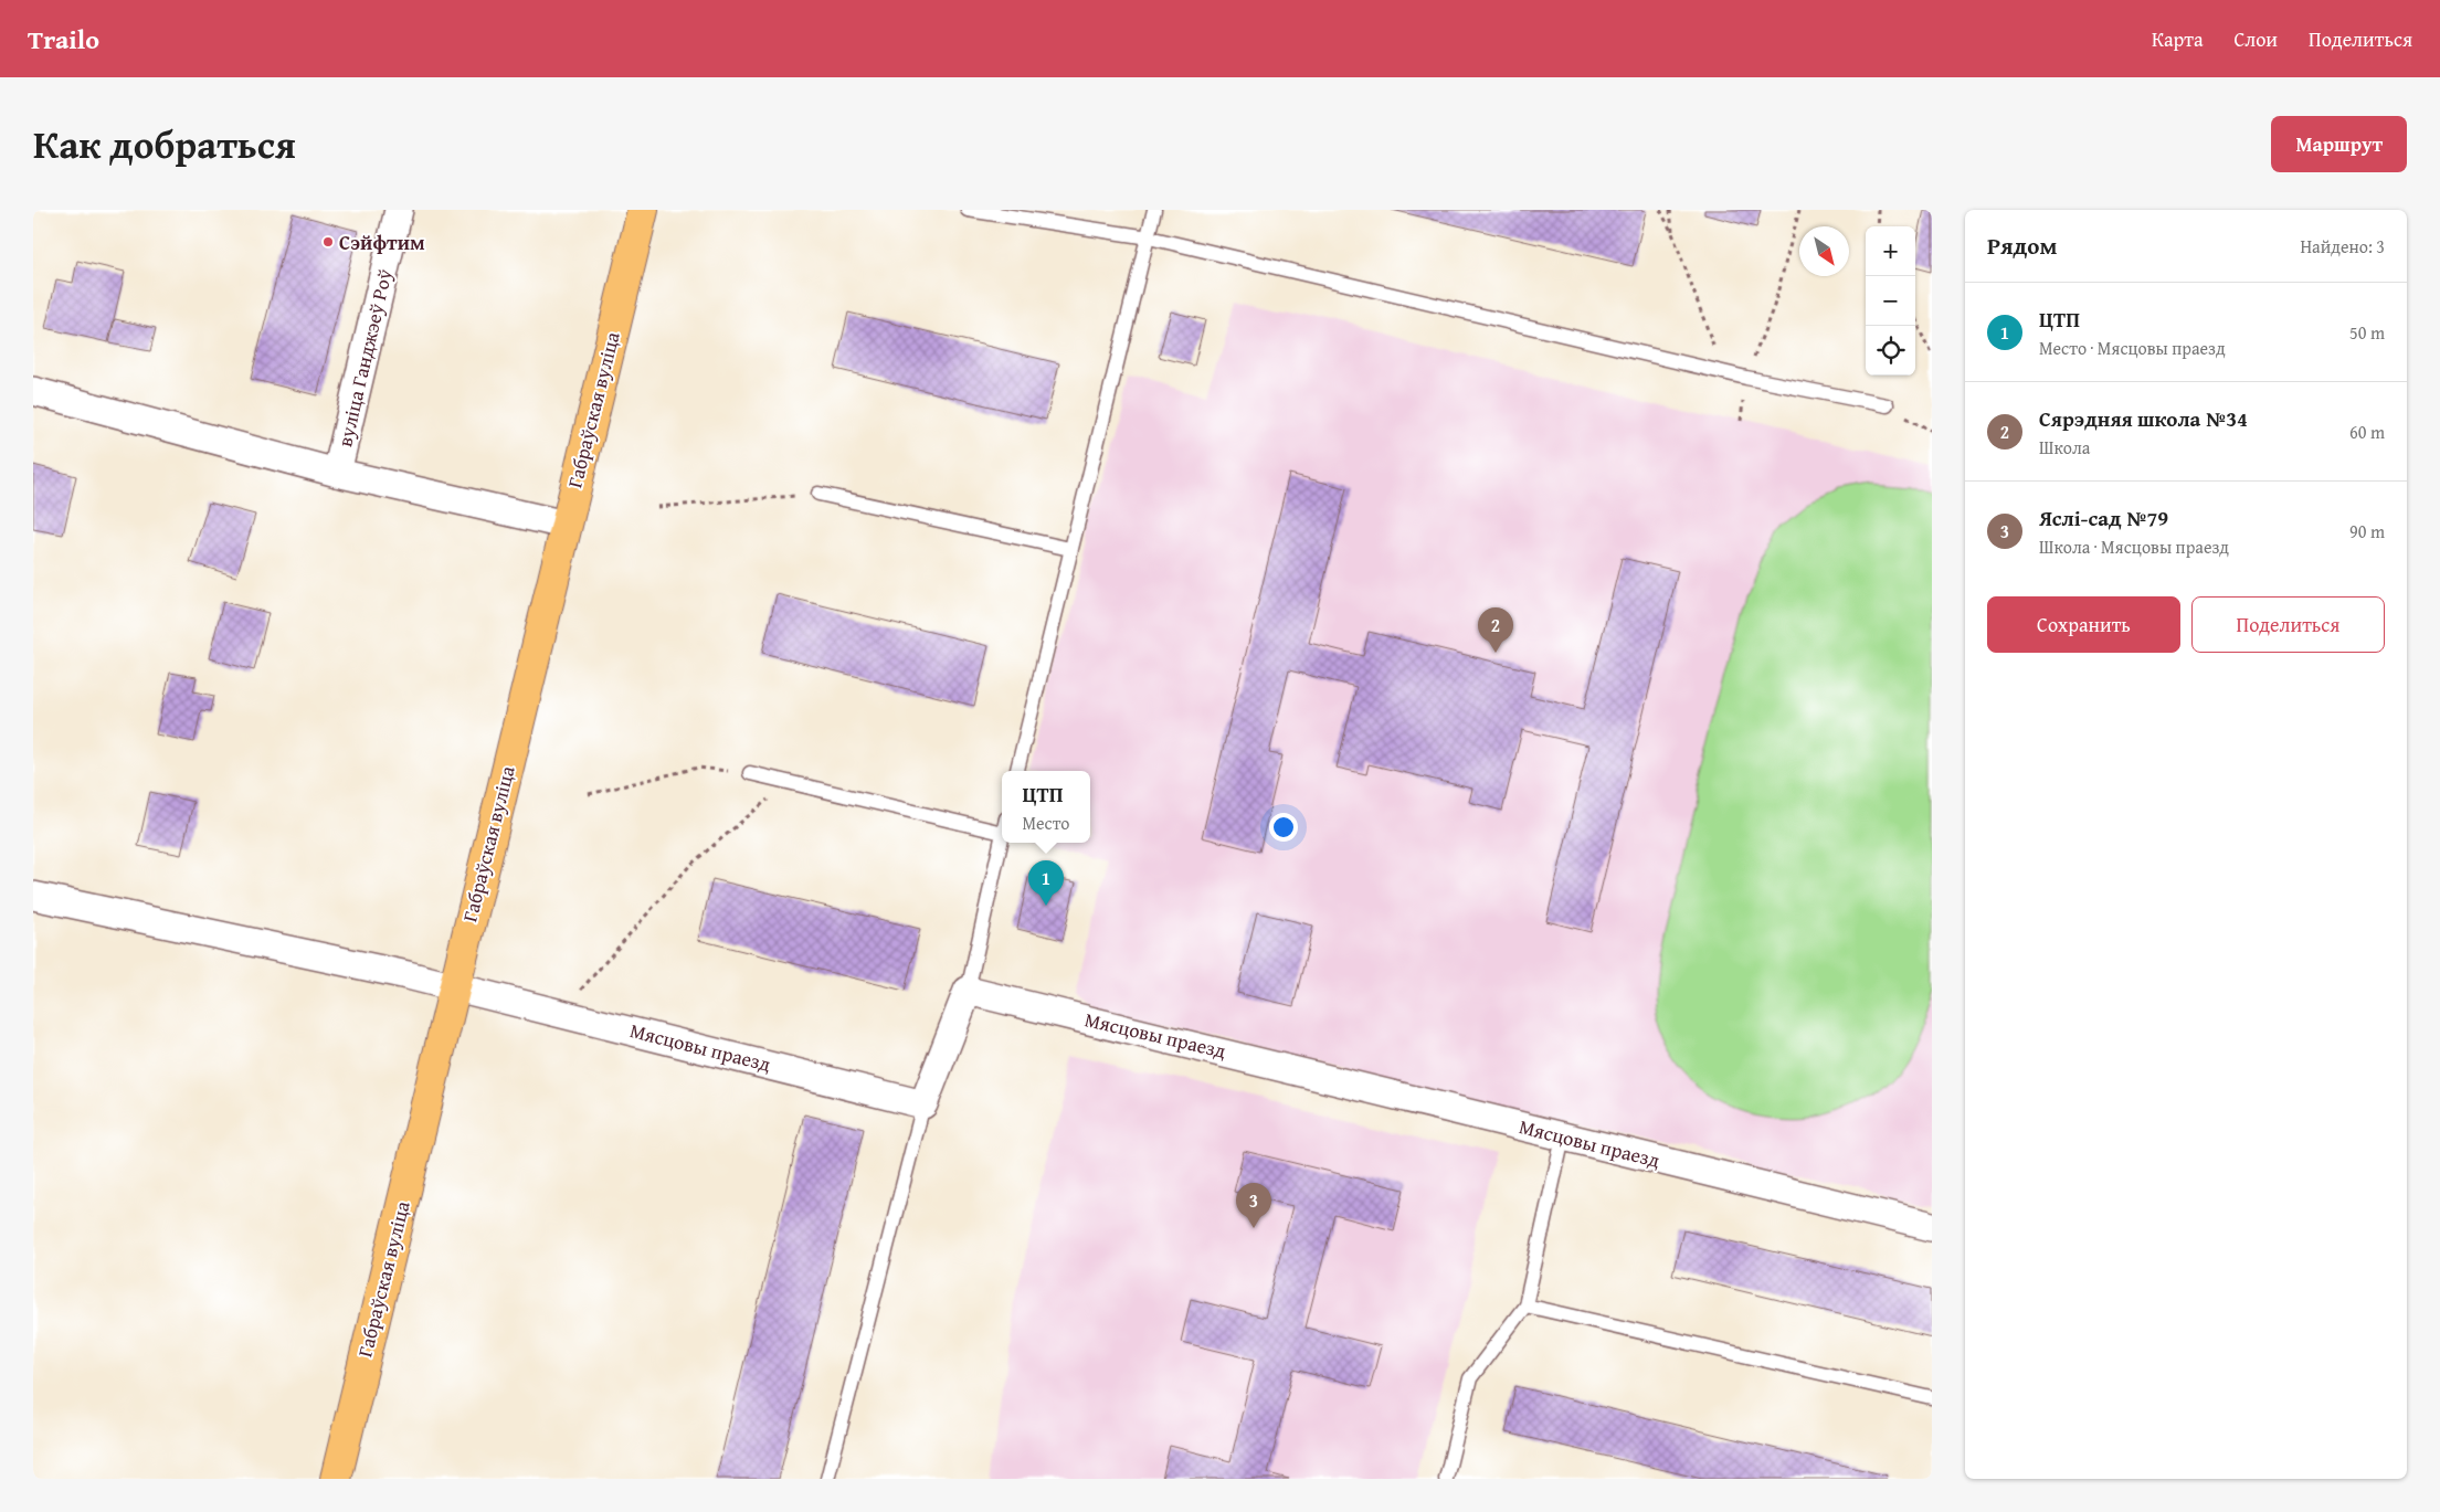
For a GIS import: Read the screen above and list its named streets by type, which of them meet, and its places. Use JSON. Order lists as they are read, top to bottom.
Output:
{
  "streets": {
    "main road": ["Габраўская вуліца"],
    "street": ["вуліца Ганджэеў Роў", "Мясцовы праезд"]
  },
  "crossings": [
    ["Габраўская вуліца", "Мясцовы праезд"]
  ],
  "places": ["Сэйфтим"],
  "north": "bottom right",
  "page": {
    "header": "Trailo",
    "nav": ["Карта", "Слои", "Поделиться"],
    "title": "Как добраться",
    "buttons": [
      "Маршрут",
      ["Сохранить", "Поделиться"]
    ],
    "heading": ["Рядом", "Найдено: 3"],
    "map_buttons": ["+", "−"],
    "list": [
      {
        "mark": "1",
        "name": "ЦТП",
        "note": "Место · Мясцовы праезд",
        "value": "50 m"
      },
      {
        "mark": "2",
        "name": "Сярэдняя школа №34",
        "note": "Школа",
        "value": "60 m"
      },
      {
        "mark": "3",
        "name": "Яслі-сад №79",
        "note": "Школа · Мясцовы праезд",
        "value": "90 m"
      }
    ],
    "pins": ["2", "1", "3"],
    "popup": ["ЦТП", "Место"]
  }
}
